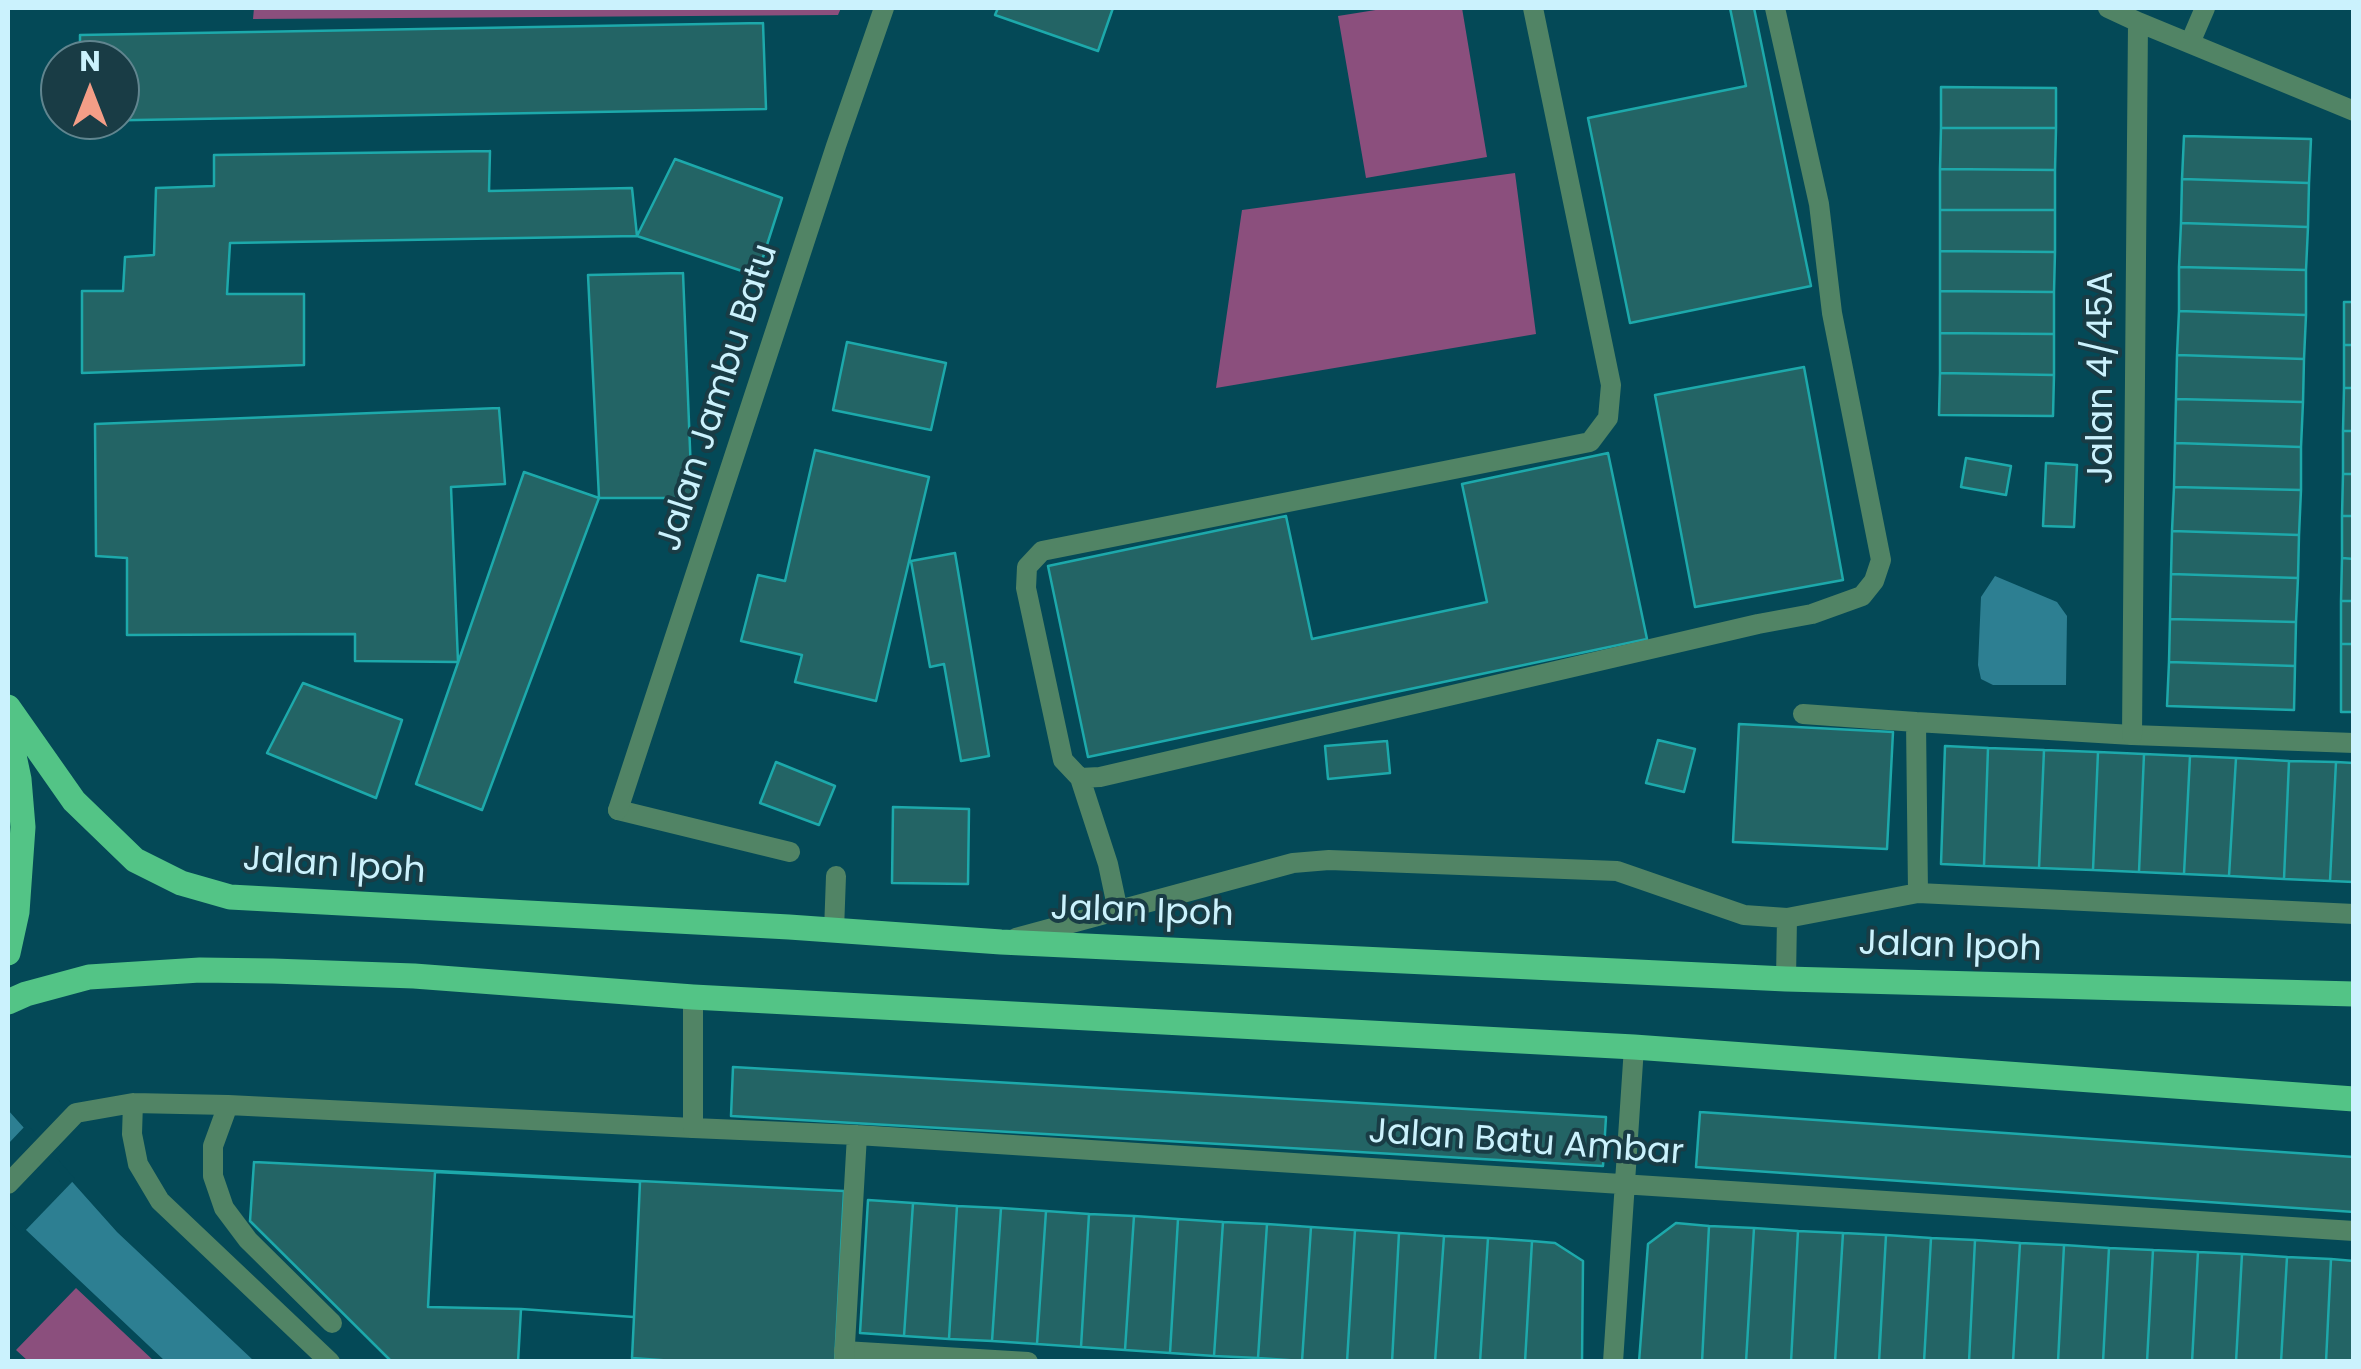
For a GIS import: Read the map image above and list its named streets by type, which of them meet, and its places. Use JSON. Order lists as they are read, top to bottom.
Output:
{
  "streets": {
    "main road": ["Jalan Ipoh"],
    "street": ["Jalan 4/45A", "Jalan Jambu Batu", "Jalan Batu Ambar"]
  },
  "north": "top"
}
